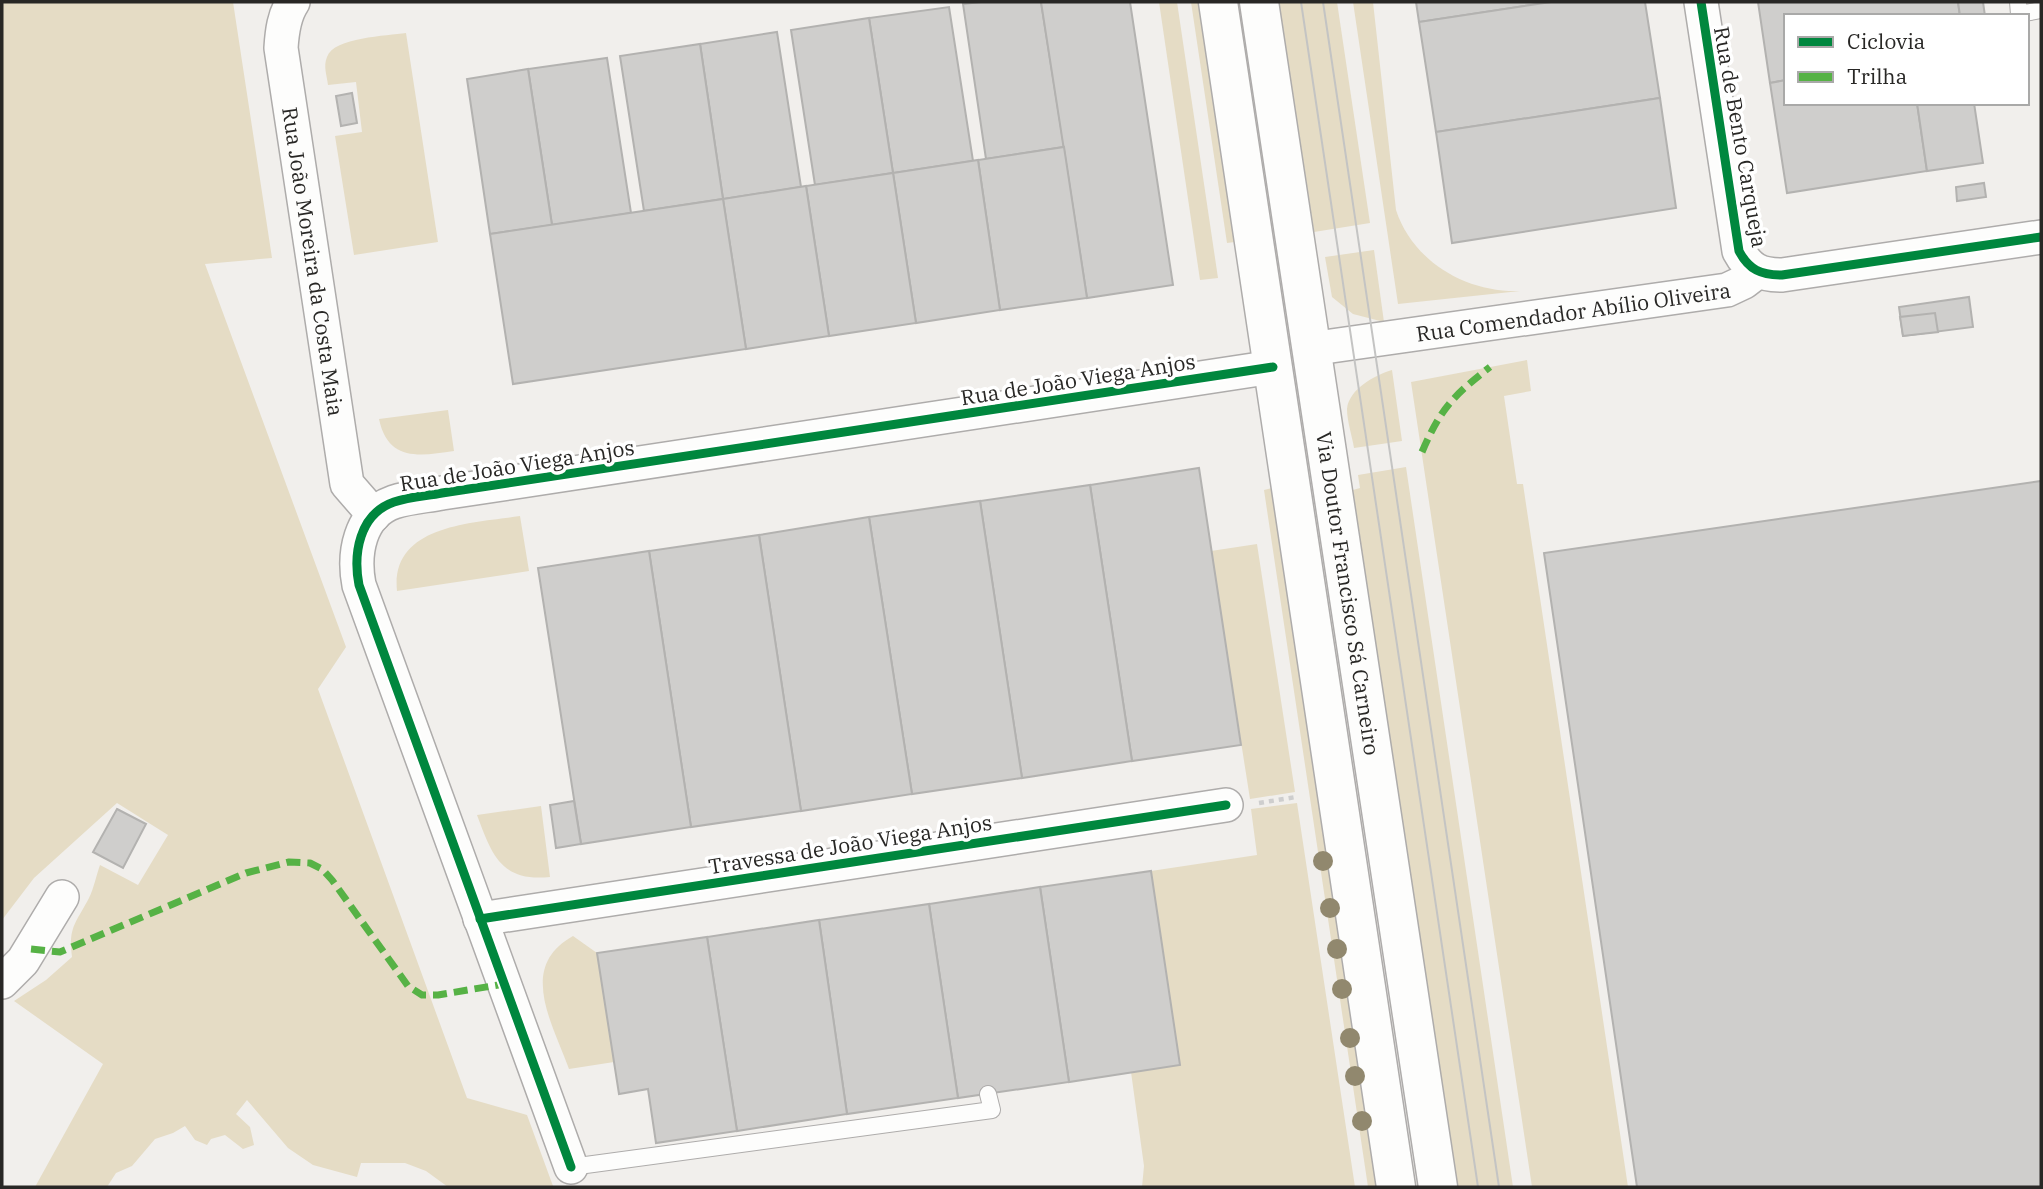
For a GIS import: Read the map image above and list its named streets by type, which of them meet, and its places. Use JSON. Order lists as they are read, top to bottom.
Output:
{
  "streets": {
    "main road": ["Via Doutor Francisco Sá Carneiro"],
    "street": [
      "Rua de Bento Carqueja",
      "Rua João Moreira da Costa Maia",
      "Rua Comendador Abílio Oliveira",
      "Rua de João Viega Anjos",
      "Travessa de João Viega Anjos"
    ]
  },
  "crossings": [
    ["Rua de Bento Carqueja", "Rua Comendador Abílio Oliveira"],
    ["Rua João Moreira da Costa Maia", "Rua de João Viega Anjos"],
    ["Rua Comendador Abílio Oliveira", "Via Doutor Francisco Sá Carneiro"],
    ["Rua de João Viega Anjos", "Via Doutor Francisco Sá Carneiro"]
  ],
  "legend": ["Ciclovia", "Trilha"]
}
